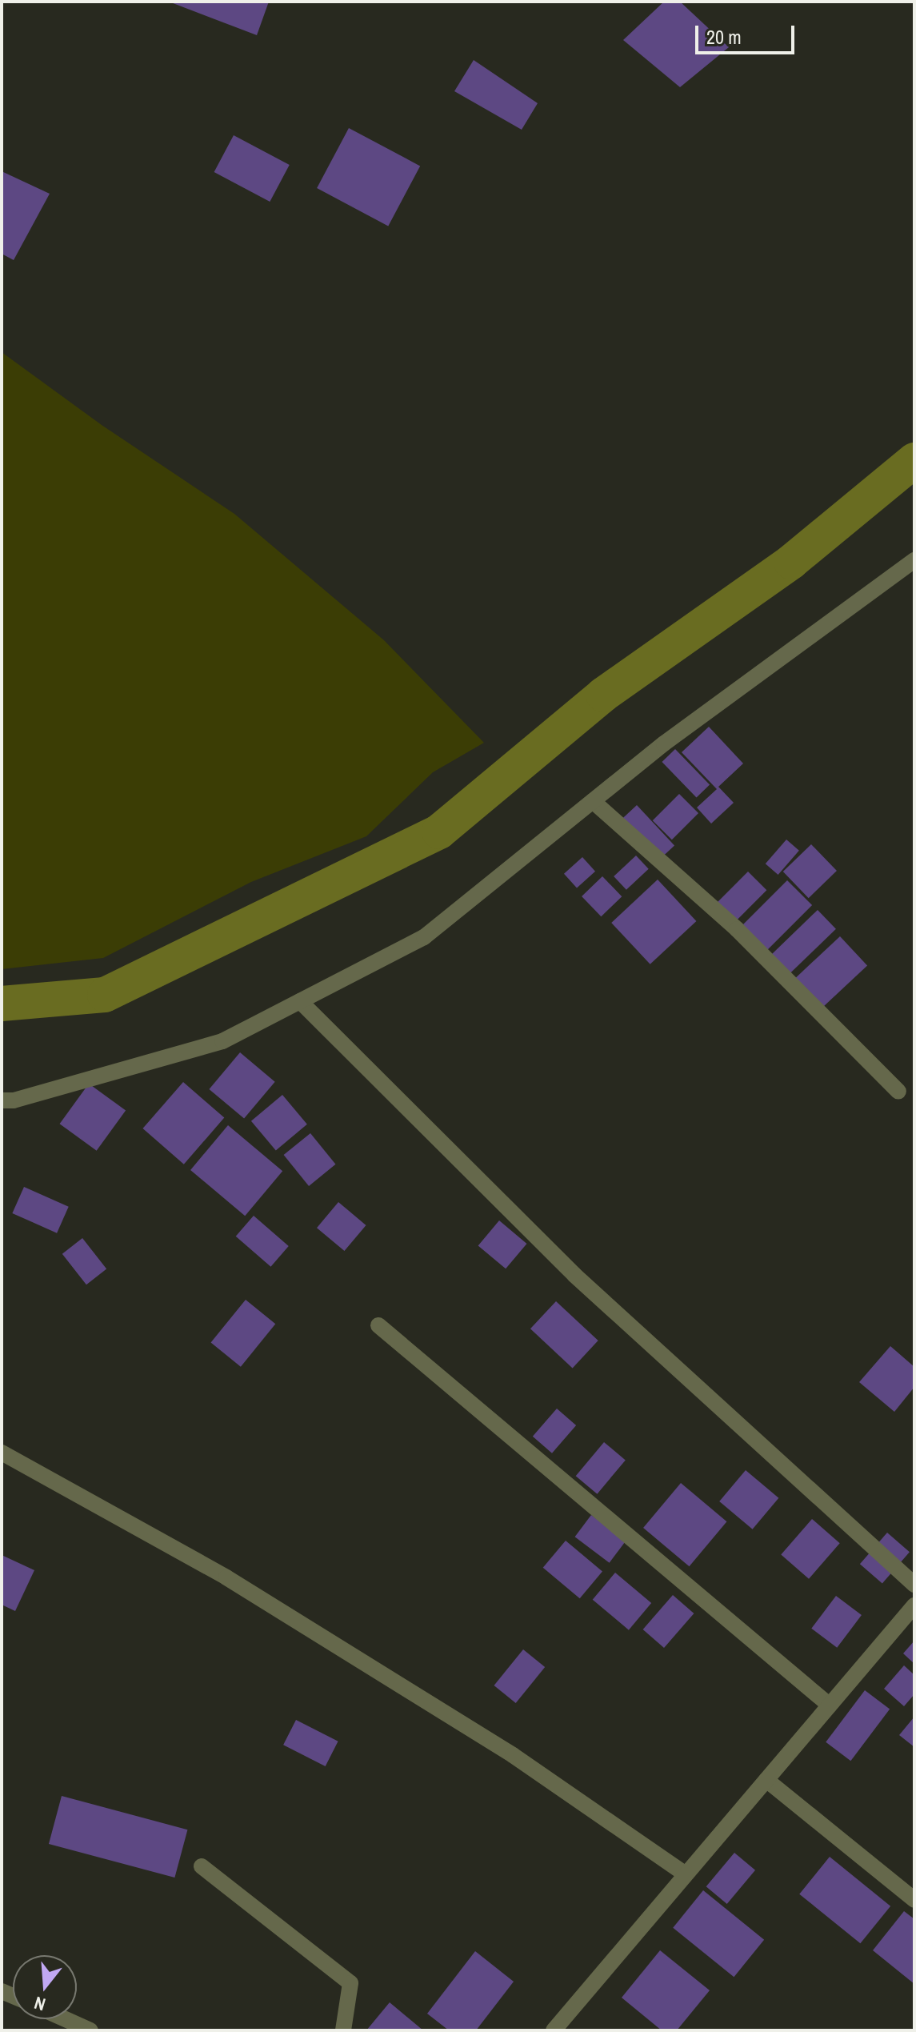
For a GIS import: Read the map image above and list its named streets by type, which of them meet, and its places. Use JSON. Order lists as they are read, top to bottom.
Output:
{
  "scale_bar": "20 m",
  "north": "bottom"
}
